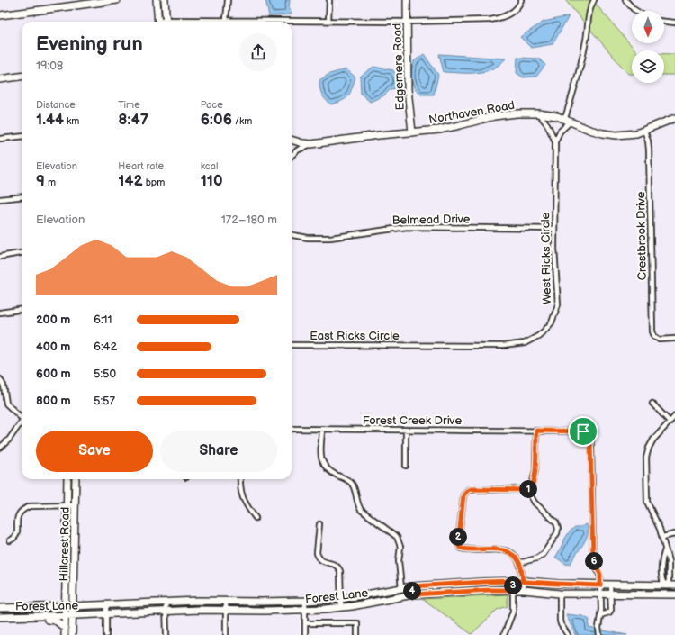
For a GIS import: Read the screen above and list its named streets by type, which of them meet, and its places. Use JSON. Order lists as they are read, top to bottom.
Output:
{
  "streets": {
    "main road": [
      "Edgemere Road",
      "Northaven Road",
      "Hillcrest Road",
      "Forest Lane"
    ],
    "street": [
      "Belmead Drive",
      "Crestbrook Drive",
      "West Ricks Circle",
      "East Ricks Circle",
      "Forest Creek Drive"
    ]
  },
  "crossings": [
    ["Edgemere Road", "Northaven Road"],
    ["Northaven Road", "Crestbrook Drive"],
    ["Northaven Road", "West Ricks Circle"],
    ["Belmead Drive", "West Ricks Circle"],
    ["West Ricks Circle", "East Ricks Circle"],
    ["Forest Creek Drive", "Forest Lane"],
    ["Hillcrest Road", "Forest Lane"]
  ],
  "north": "bottom",
  "page": {
    "heading": ["Evening run", "19:08"],
    "stats": [
      ["Distance", "1.44 km"],
      ["Time", "8:47"],
      ["Pace", "6:06 /km"],
      ["Elevation", "9 m"],
      ["Heart rate", "142 bpm"],
      ["kcal", "110"]
    ],
    "chart": ["Elevation", "172–180 m"],
    "list": [
      {
        "name": "200 m",
        "note": "6:11"
      },
      {
        "name": "400 m",
        "note": "6:42"
      },
      {
        "name": "600 m",
        "note": "5:50"
      },
      {
        "name": "800 m",
        "note": "5:57"
      }
    ],
    "buttons": ["Save", "Share"],
    "pins": [
      "1",
      "2",
      "6",
      "3",
      "4"
    ]
  }
}
